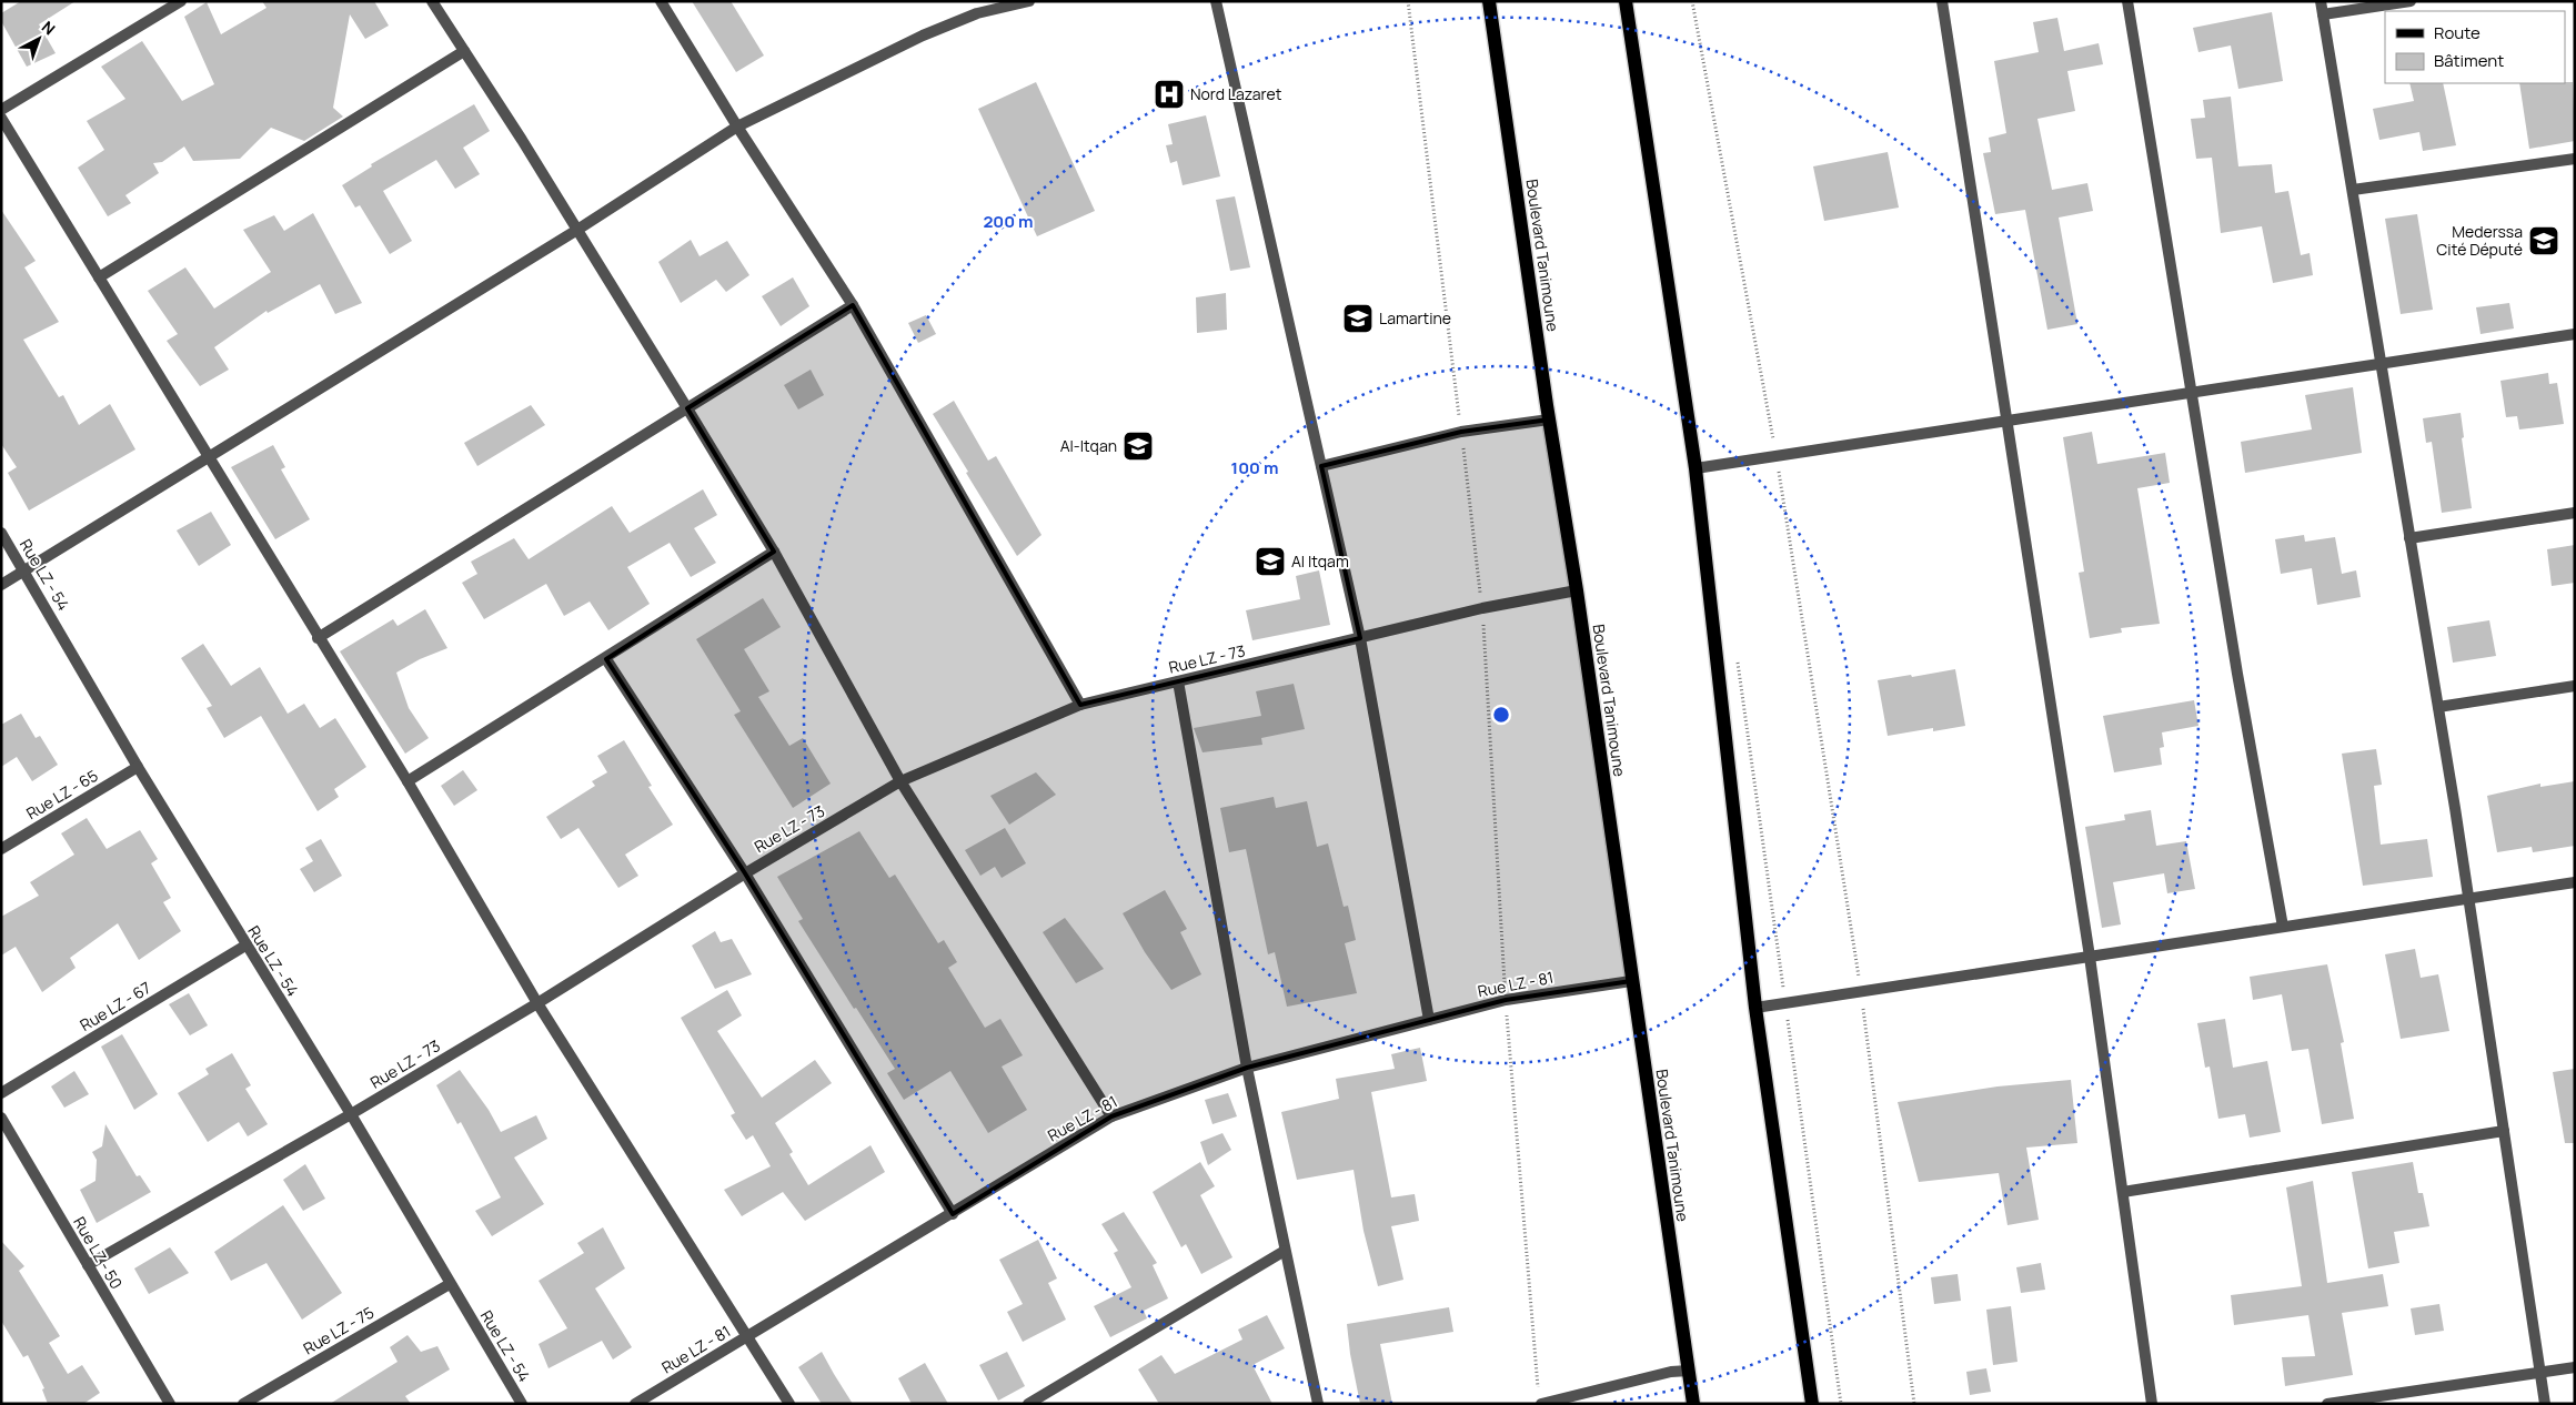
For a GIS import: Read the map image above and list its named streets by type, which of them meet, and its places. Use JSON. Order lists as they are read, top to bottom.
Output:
{
  "streets": {
    "main road": ["Boulevard Tanimoune"],
    "street": [
      "Rue LZ - 54",
      "Rue LZ - 73",
      "Rue LZ - 65",
      "Rue LZ - 81",
      "Rue LZ - 67",
      "Rue LZ - 50",
      "Rue LZ - 75"
    ]
  },
  "crossings": [
    ["Boulevard Tanimoune", "Rue LZ - 73"],
    ["Boulevard Tanimoune", "Rue LZ - 81"],
    ["Rue LZ - 54", "Rue LZ - 73"],
    ["Rue LZ - 54", "Rue LZ - 65"],
    ["Rue LZ - 54", "Rue LZ - 67"],
    ["Rue LZ - 54", "Rue LZ - 75"],
    ["Rue LZ - 73", "Rue LZ - 50"]
  ],
  "places": {
    "hospital": ["Nord Lazaret"],
    "school or university": [
      "Mederssa Cité Député",
      "Lamartine",
      "Al-Itqan",
      "Al Itqam"
    ]
  },
  "legend": ["Route", "Bâtiment"],
  "north": "top right",
  "rings": ["200 m", "100 m"]
}
